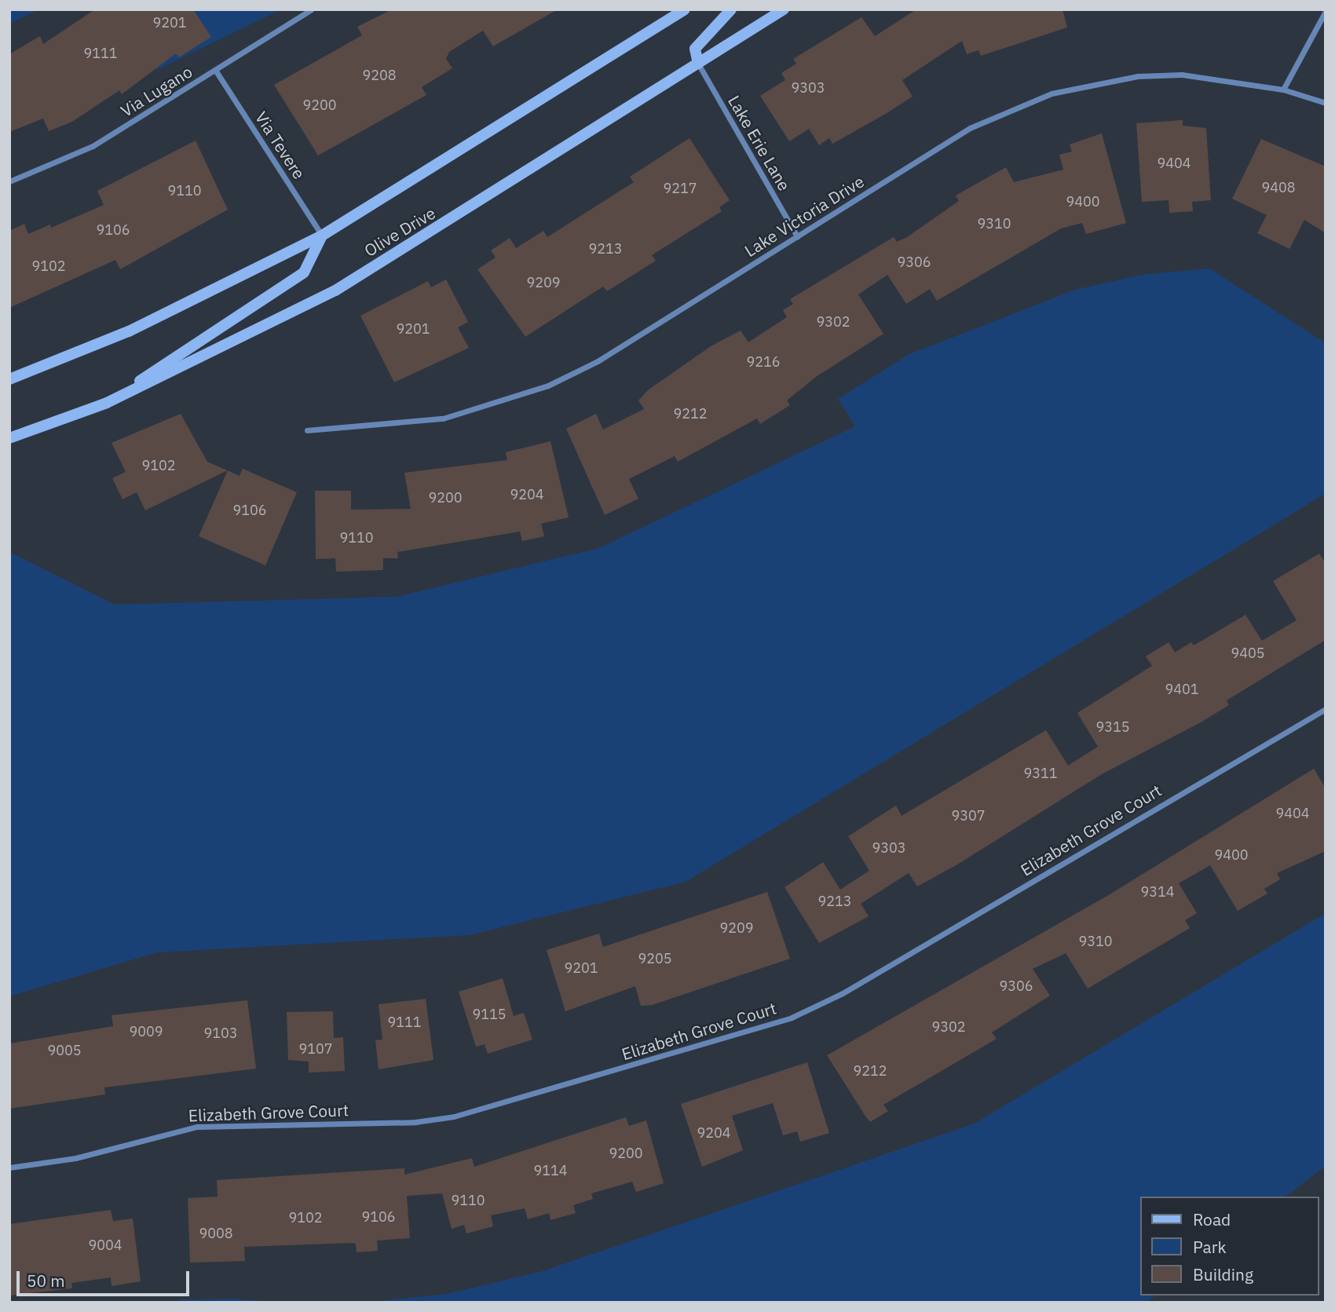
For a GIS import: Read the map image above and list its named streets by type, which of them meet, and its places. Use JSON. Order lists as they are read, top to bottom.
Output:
{
  "streets": {
    "main road": ["Olive Drive"],
    "street": [
      "Via Lugano",
      "Lake Erie Lane",
      "Via Tevere",
      "Lake Victoria Drive",
      "Elizabeth Grove Court"
    ]
  },
  "crossings": [
    ["Via Lugano", "Via Tevere"],
    ["Lake Erie Lane", "Lake Victoria Drive"],
    ["Lake Erie Lane", "Olive Drive"]
  ],
  "house_numbers": [
    "9201",
    "9111",
    "9208",
    "9303",
    "9200",
    "9404",
    "9408",
    "9217",
    "9110",
    "9400",
    "9310",
    "9106",
    "9213",
    "9306",
    "9102",
    "9209",
    "9302",
    "9201",
    "9216",
    "9212",
    "9102",
    "9204",
    "9200",
    "9106",
    "9110",
    "9405",
    "9401",
    "9315",
    "9311",
    "9404",
    "9307",
    "9303",
    "9400",
    "9314",
    "9213",
    "9209",
    "9310",
    "9205",
    "9201",
    "9306",
    "9115",
    "9111",
    "9302",
    "9009",
    "9103",
    "9107",
    "9005",
    "9212",
    "9204",
    "9200",
    "9114",
    "9110",
    "9106",
    "9102",
    "9008",
    "9004"
  ],
  "legend": ["Road", "Park", "Building"],
  "scale_bar": "50 m"
}
